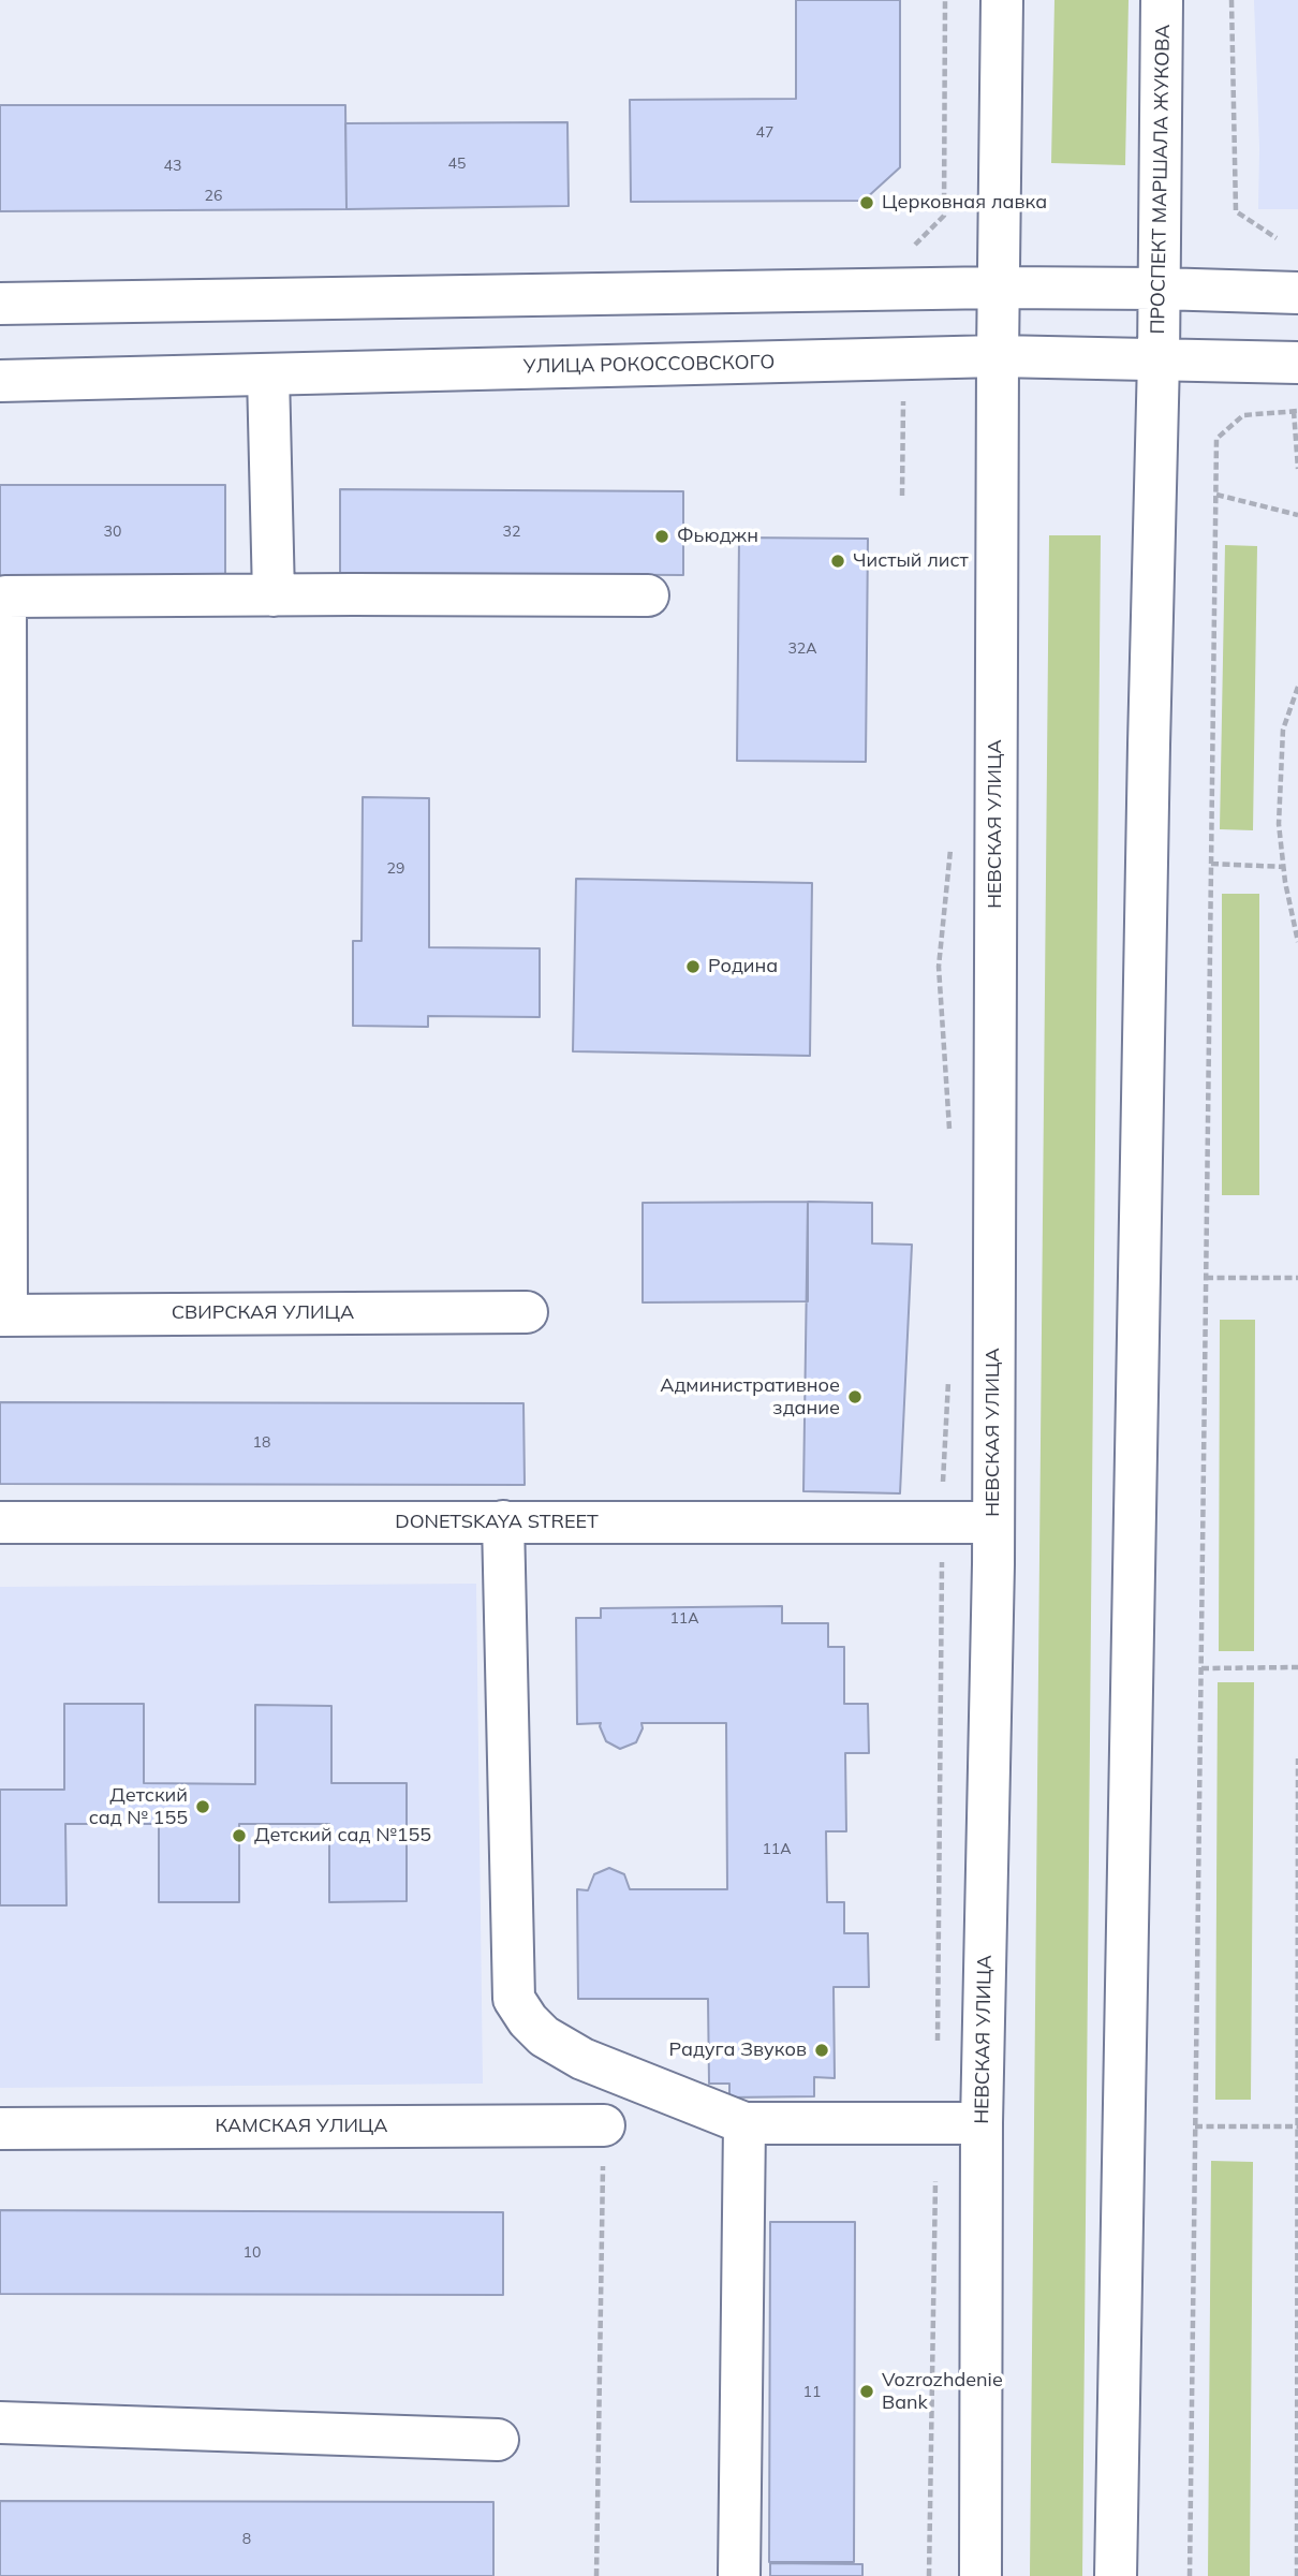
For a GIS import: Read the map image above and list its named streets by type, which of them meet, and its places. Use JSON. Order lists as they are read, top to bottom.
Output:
{
  "streets": {
    "main road": [
      "ПРОСПЕКТ МАРШАЛА ЖУКОВА",
      "УЛИЦА РОКОССОВСКОГО",
      "НЕВСКАЯ УЛИЦА",
      "СВИРСКАЯ УЛИЦА",
      "DONETSKAYA STREET",
      "КАМСКАЯ УЛИЦА"
    ]
  },
  "crossings": [
    ["ПРОСПЕКТ МАРШАЛА ЖУКОВА", "УЛИЦА РОКОССОВСКОГО"],
    ["УЛИЦА РОКОССОВСКОГО", "НЕВСКАЯ УЛИЦА"],
    ["НЕВСКАЯ УЛИЦА", "DONETSKAYA STREET"]
  ],
  "places": [
    "Церковная лавка",
    "Фьюджн",
    "Чистый лист",
    "Родина",
    "Административное здание",
    "Детский сад № 155",
    "Детский сад №155",
    "Радуга Звуков",
    "Vozrozhdenie Bank"
  ],
  "house_numbers": [
    "47",
    "45",
    "43",
    "26",
    "30",
    "32",
    "32А",
    "29",
    "18",
    "11А",
    "11А",
    "10",
    "11",
    "8"
  ]
}
